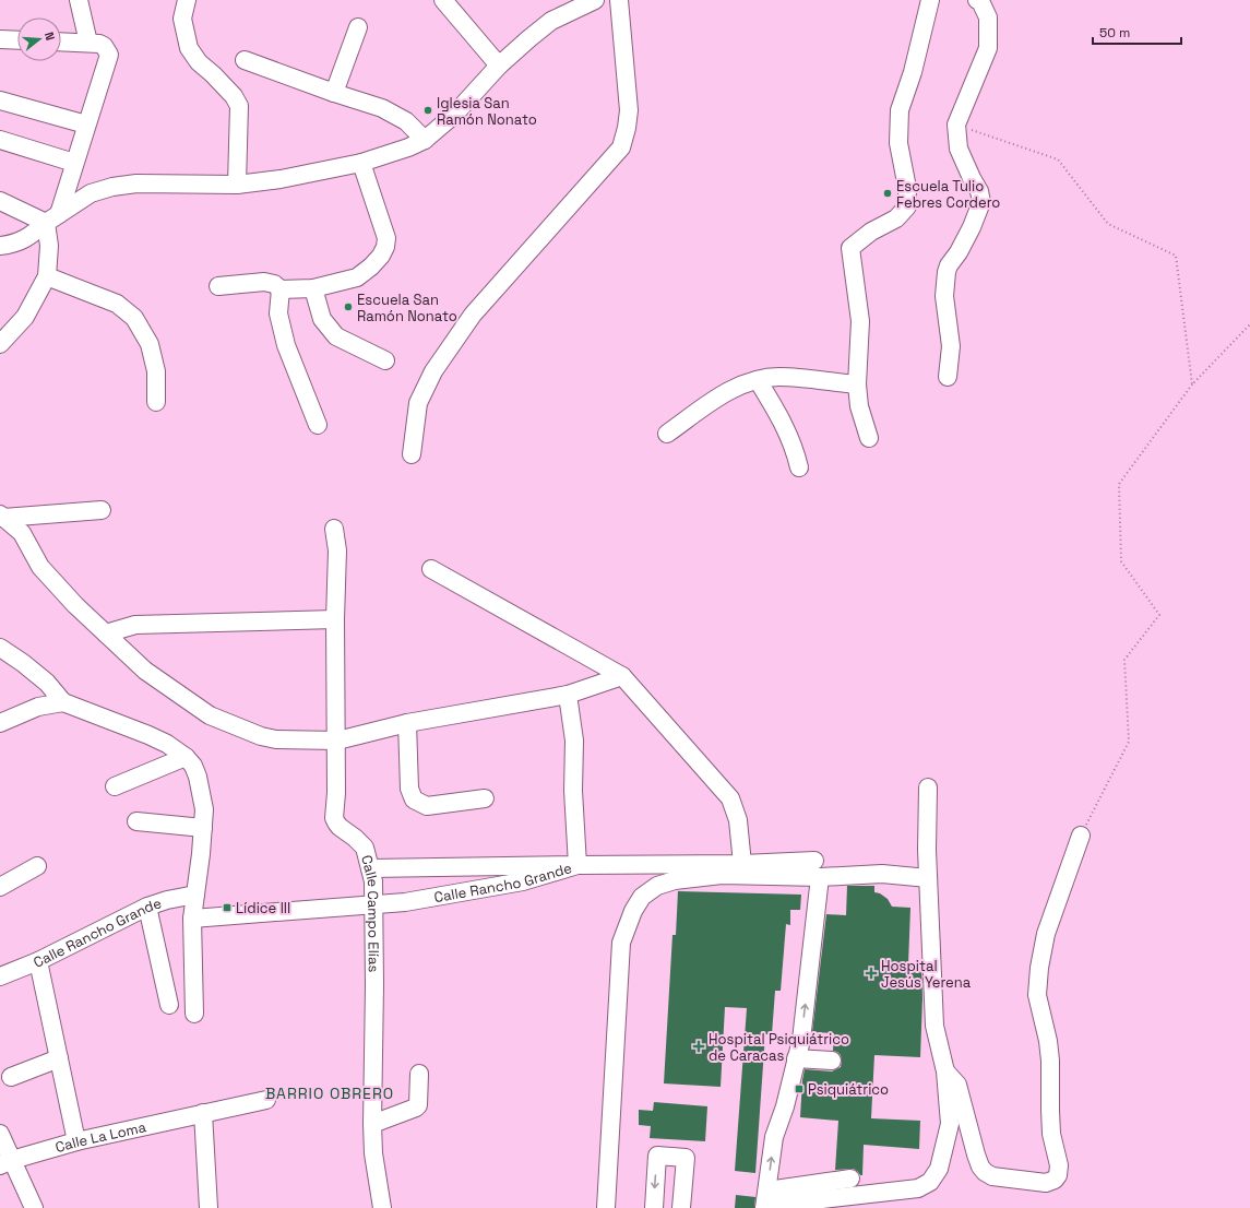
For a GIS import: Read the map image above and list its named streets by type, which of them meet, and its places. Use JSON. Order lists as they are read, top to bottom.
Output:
{
  "streets": {
    "street": ["Calle Rancho Grande", "Calle Campo Elías", "Calle La Loma"]
  },
  "crossings": [
    ["Calle Rancho Grande", "Calle Campo Elías"]
  ],
  "districts": ["BARRIO OBRERO"],
  "places": {
    "other": ["Iglesia San Ramón Nonato", "Escuela Tulio Febres Cordero", "Escuela San Ramón Nonato"],
    "transit": ["Lídice III", "Psiquiátrico"],
    "health": ["Hospital Jesús Yerena", "Hospital Psiquiátrico de Caracas"]
  },
  "scale_bar": "50 m",
  "north": "right"
}
